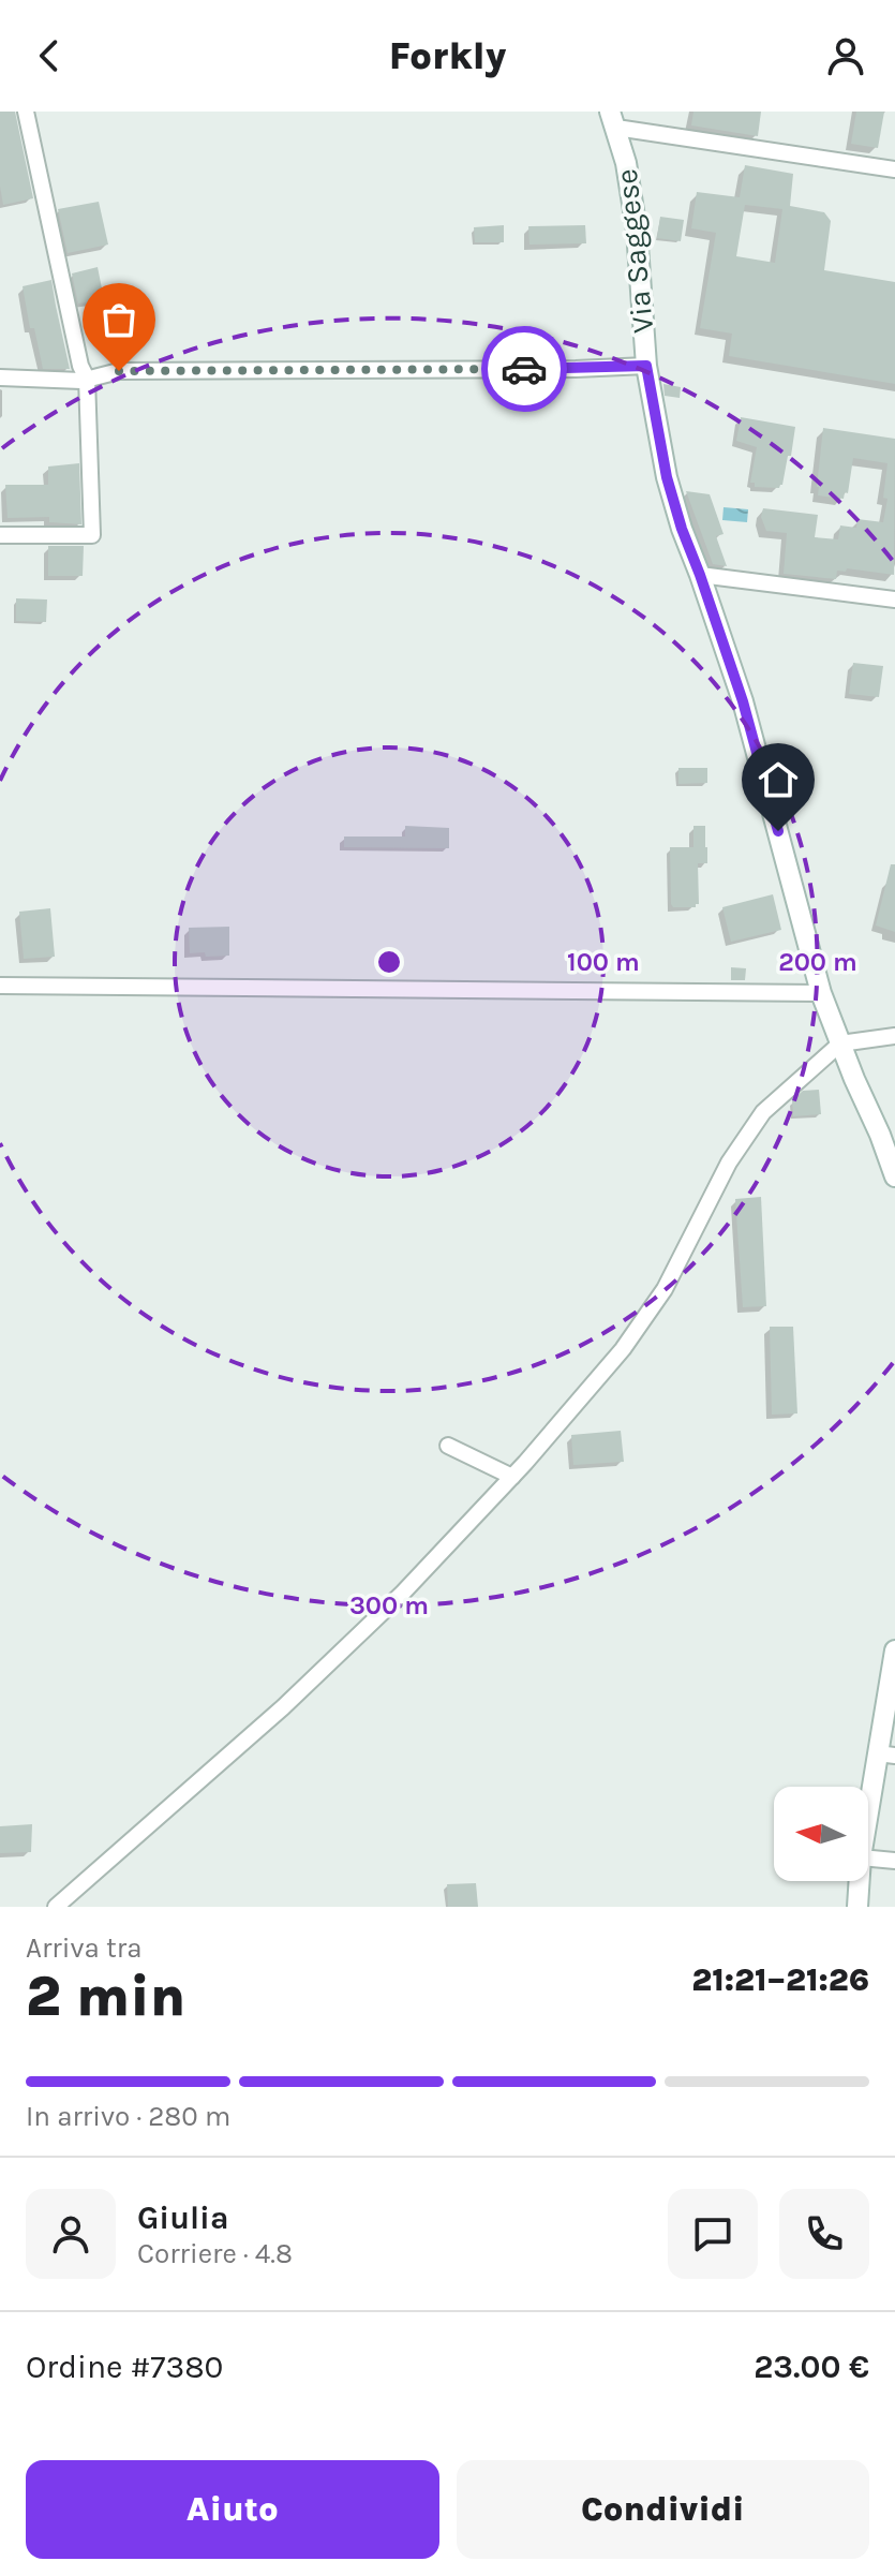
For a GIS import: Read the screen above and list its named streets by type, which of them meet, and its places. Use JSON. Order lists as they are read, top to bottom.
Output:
{
  "streets": {
    "main road": ["Via Saggese"]
  },
  "north": "left",
  "page": {
    "header": "Forkly",
    "heading": ["2 min", "Arriva tra", "21:21–21:26"],
    "panel": [
      "Giulia",
      "Corriere · 4.8",
      "Ordine #7380",
      "23.00 €"
    ],
    "bar": "In arrivo · 280 m",
    "buttons": ["Aiuto", "Condividi"]
  },
  "rings": ["100 m", "200 m", "300 m"]
}
